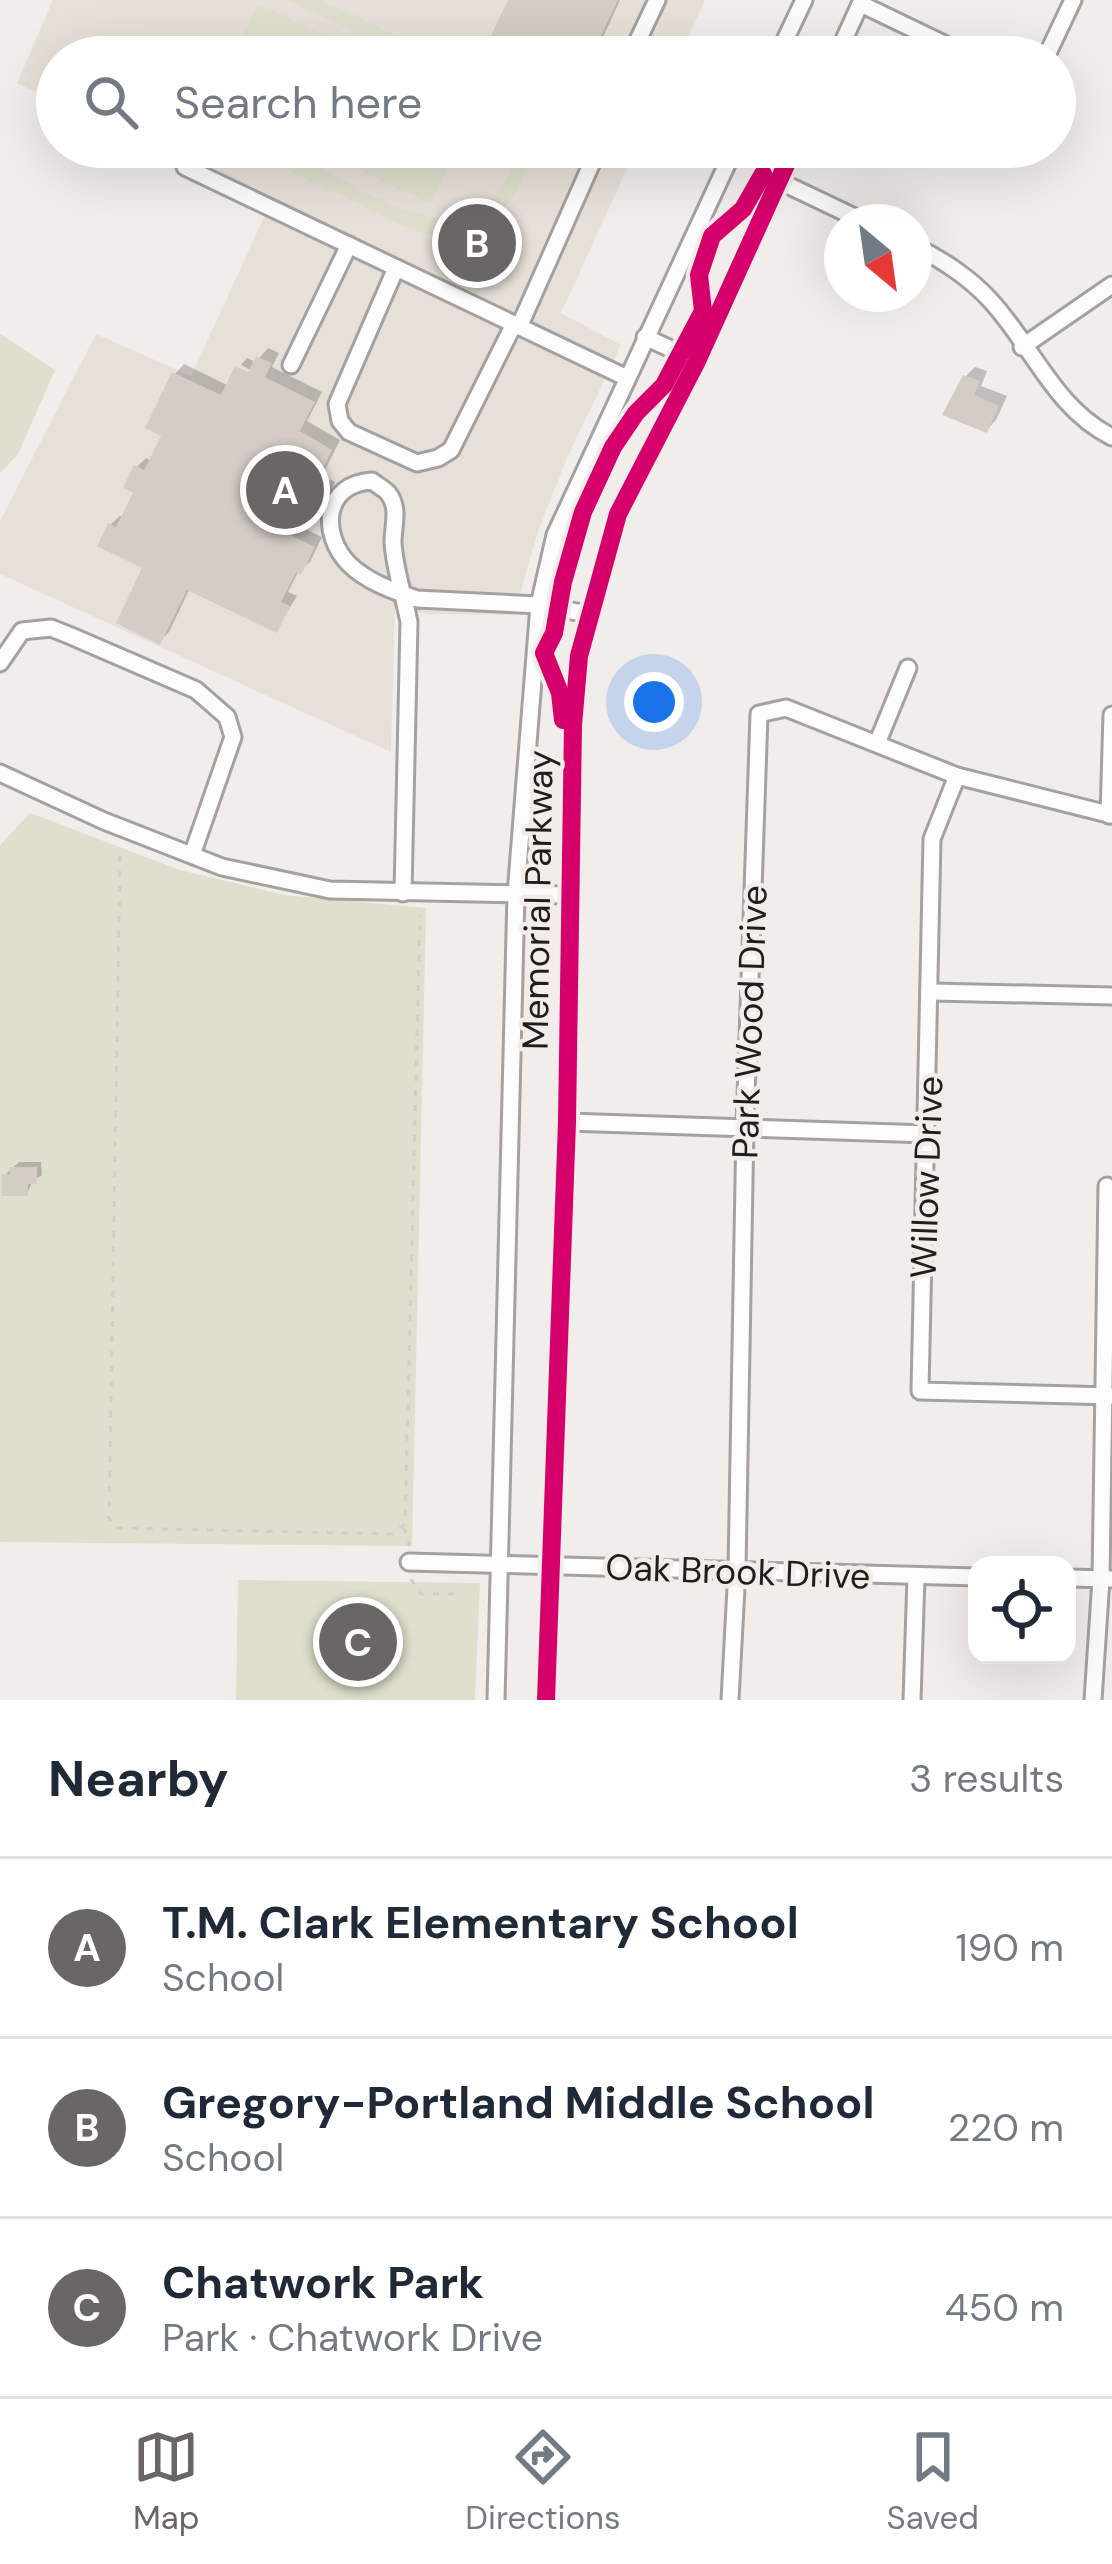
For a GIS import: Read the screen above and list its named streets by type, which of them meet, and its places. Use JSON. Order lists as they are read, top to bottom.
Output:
{
  "streets": {
    "street": [
      "Memorial Parkway",
      "Park Wood Drive",
      "Willow Drive",
      "Oak Brook Drive"
    ]
  },
  "crossings": [
    ["Memorial Parkway", "Oak Brook Drive"],
    ["Park Wood Drive", "Willow Drive"],
    ["Park Wood Drive", "Oak Brook Drive"]
  ],
  "north": "bottom right",
  "page": {
    "search": "Search here",
    "pins": ["B", "A", "C"],
    "heading": ["Nearby", "3 results"],
    "list": [
      {
        "mark": "A",
        "name": "T.M. Clark Elementary School",
        "note": "School",
        "value": "190 m"
      },
      {
        "mark": "B",
        "name": "Gregory-Portland Middle School",
        "note": "School",
        "value": "220 m"
      },
      {
        "mark": "C",
        "name": "Chatwork Park",
        "note": "Park · Chatwork Drive",
        "value": "450 m"
      }
    ],
    "nav": ["Map", "Directions", "Saved"]
  }
}
